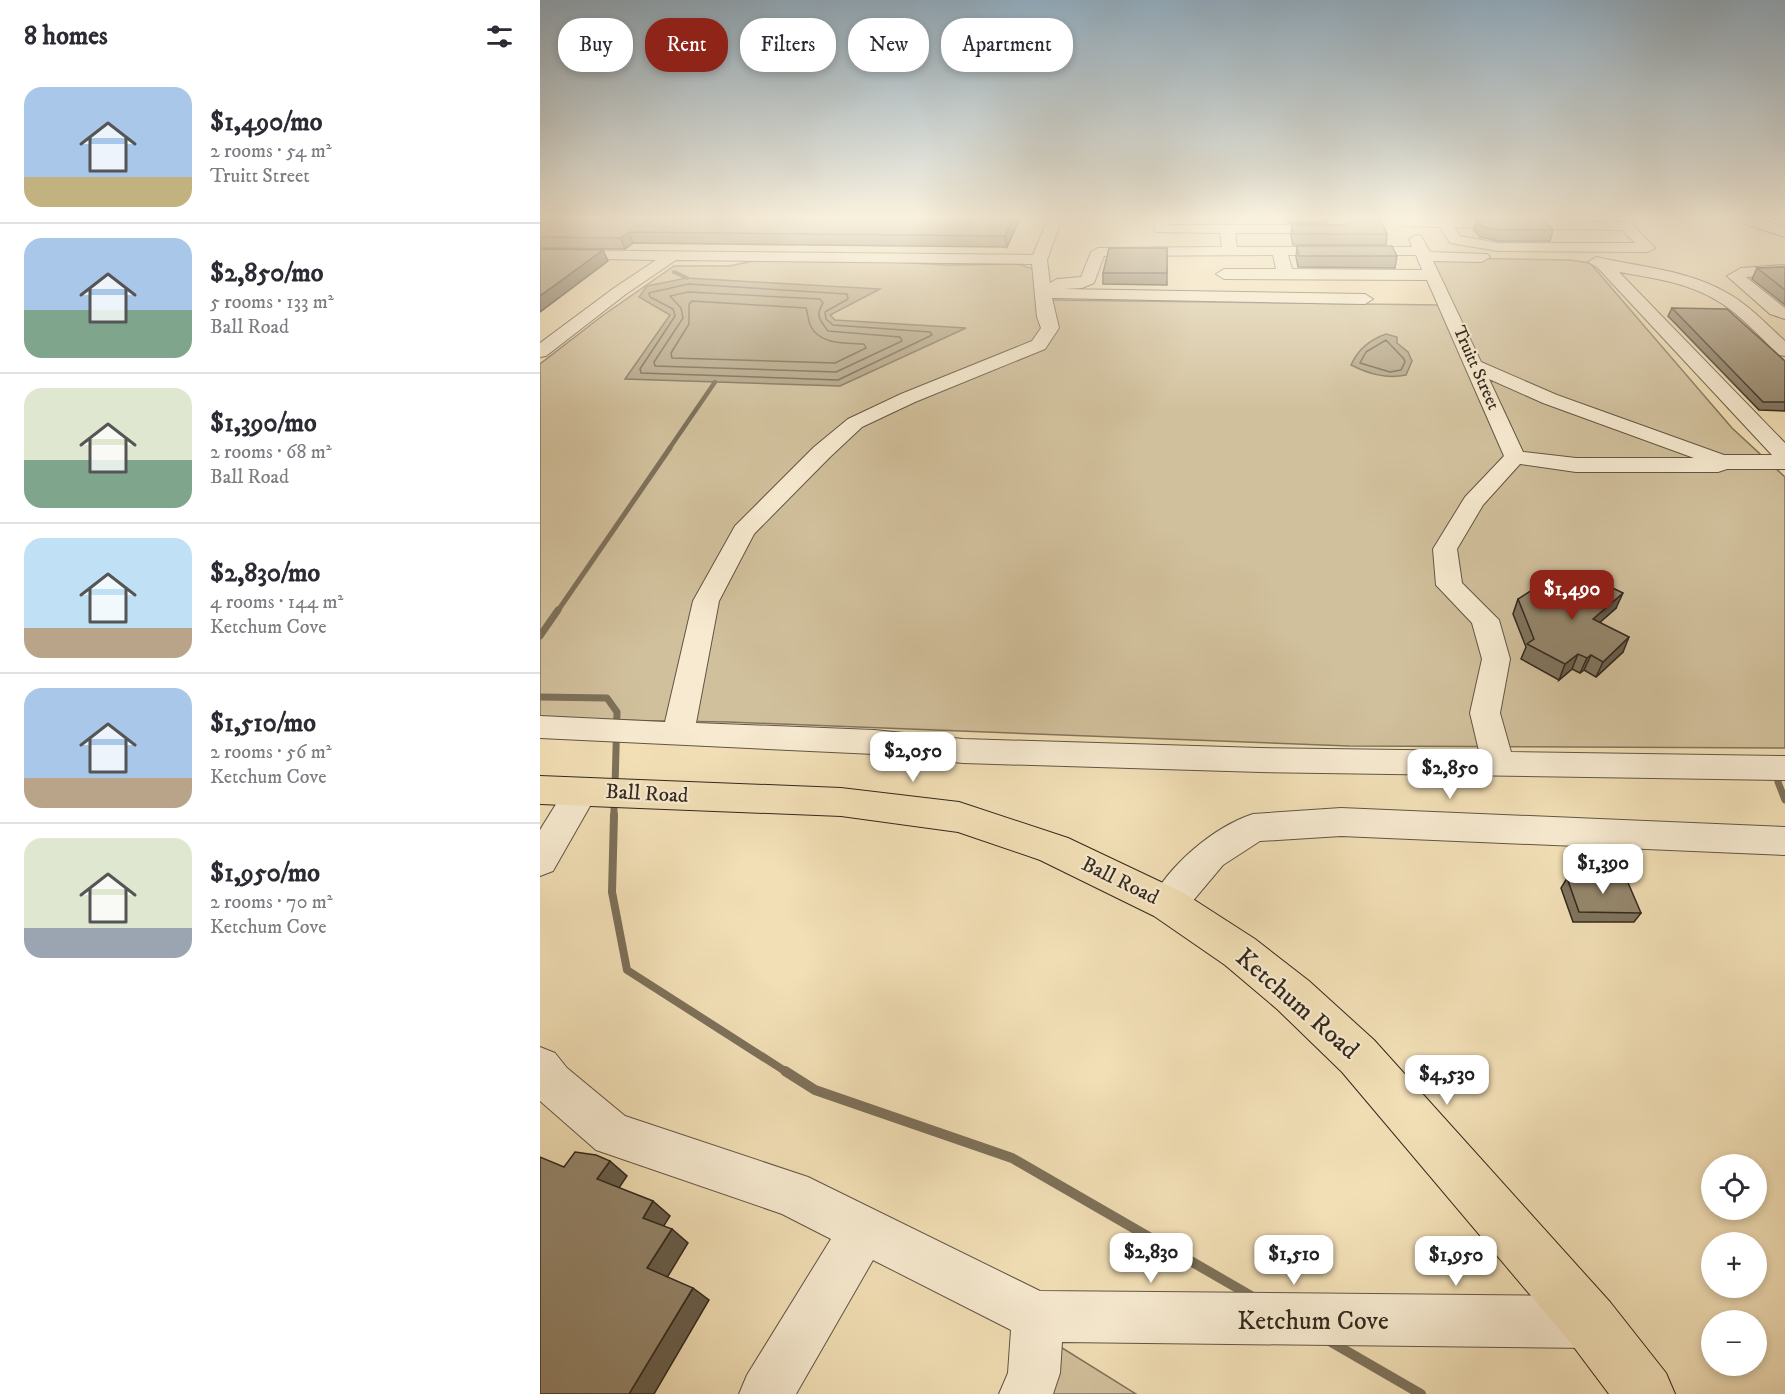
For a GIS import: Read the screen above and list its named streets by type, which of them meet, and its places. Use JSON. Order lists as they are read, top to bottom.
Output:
{
  "streets": {
    "main road": ["Ball Road", "Ketchum Road"],
    "street": ["Truitt Street", "Ketchum Cove"]
  },
  "crossings": [
    ["Ball Road", "Ketchum Road"],
    ["Ketchum Road", "Ketchum Cove"]
  ],
  "page": {
    "heading": "8 homes",
    "chip": [
      "Buy",
      "Rent",
      "Filters",
      "New",
      "Apartment"
    ],
    "list": [
      {
        "name": "$1,490/mo",
        "note": "2 rooms · 54 m² · Truitt Street"
      },
      {
        "name": "$2,850/mo",
        "note": "5 rooms · 133 m² · Ball Road"
      },
      {
        "name": "$1,390/mo",
        "note": "2 rooms · 68 m² · Ball Road"
      },
      {
        "name": "$2,830/mo",
        "note": "4 rooms · 144 m² · Ketchum Cove"
      },
      {
        "name": "$1,510/mo",
        "note": "2 rooms · 56 m² · Ketchum Cove"
      },
      {
        "name": "$1,950/mo",
        "note": "2 rooms · 70 m² · Ketchum Cove"
      }
    ],
    "price": [
      "$1,490",
      "$2,050",
      "$2,850",
      "$1,390",
      "$4,530",
      "$2,830",
      "$1,510",
      "$1,950"
    ],
    "map_buttons": ["+", "−"]
  }
}
